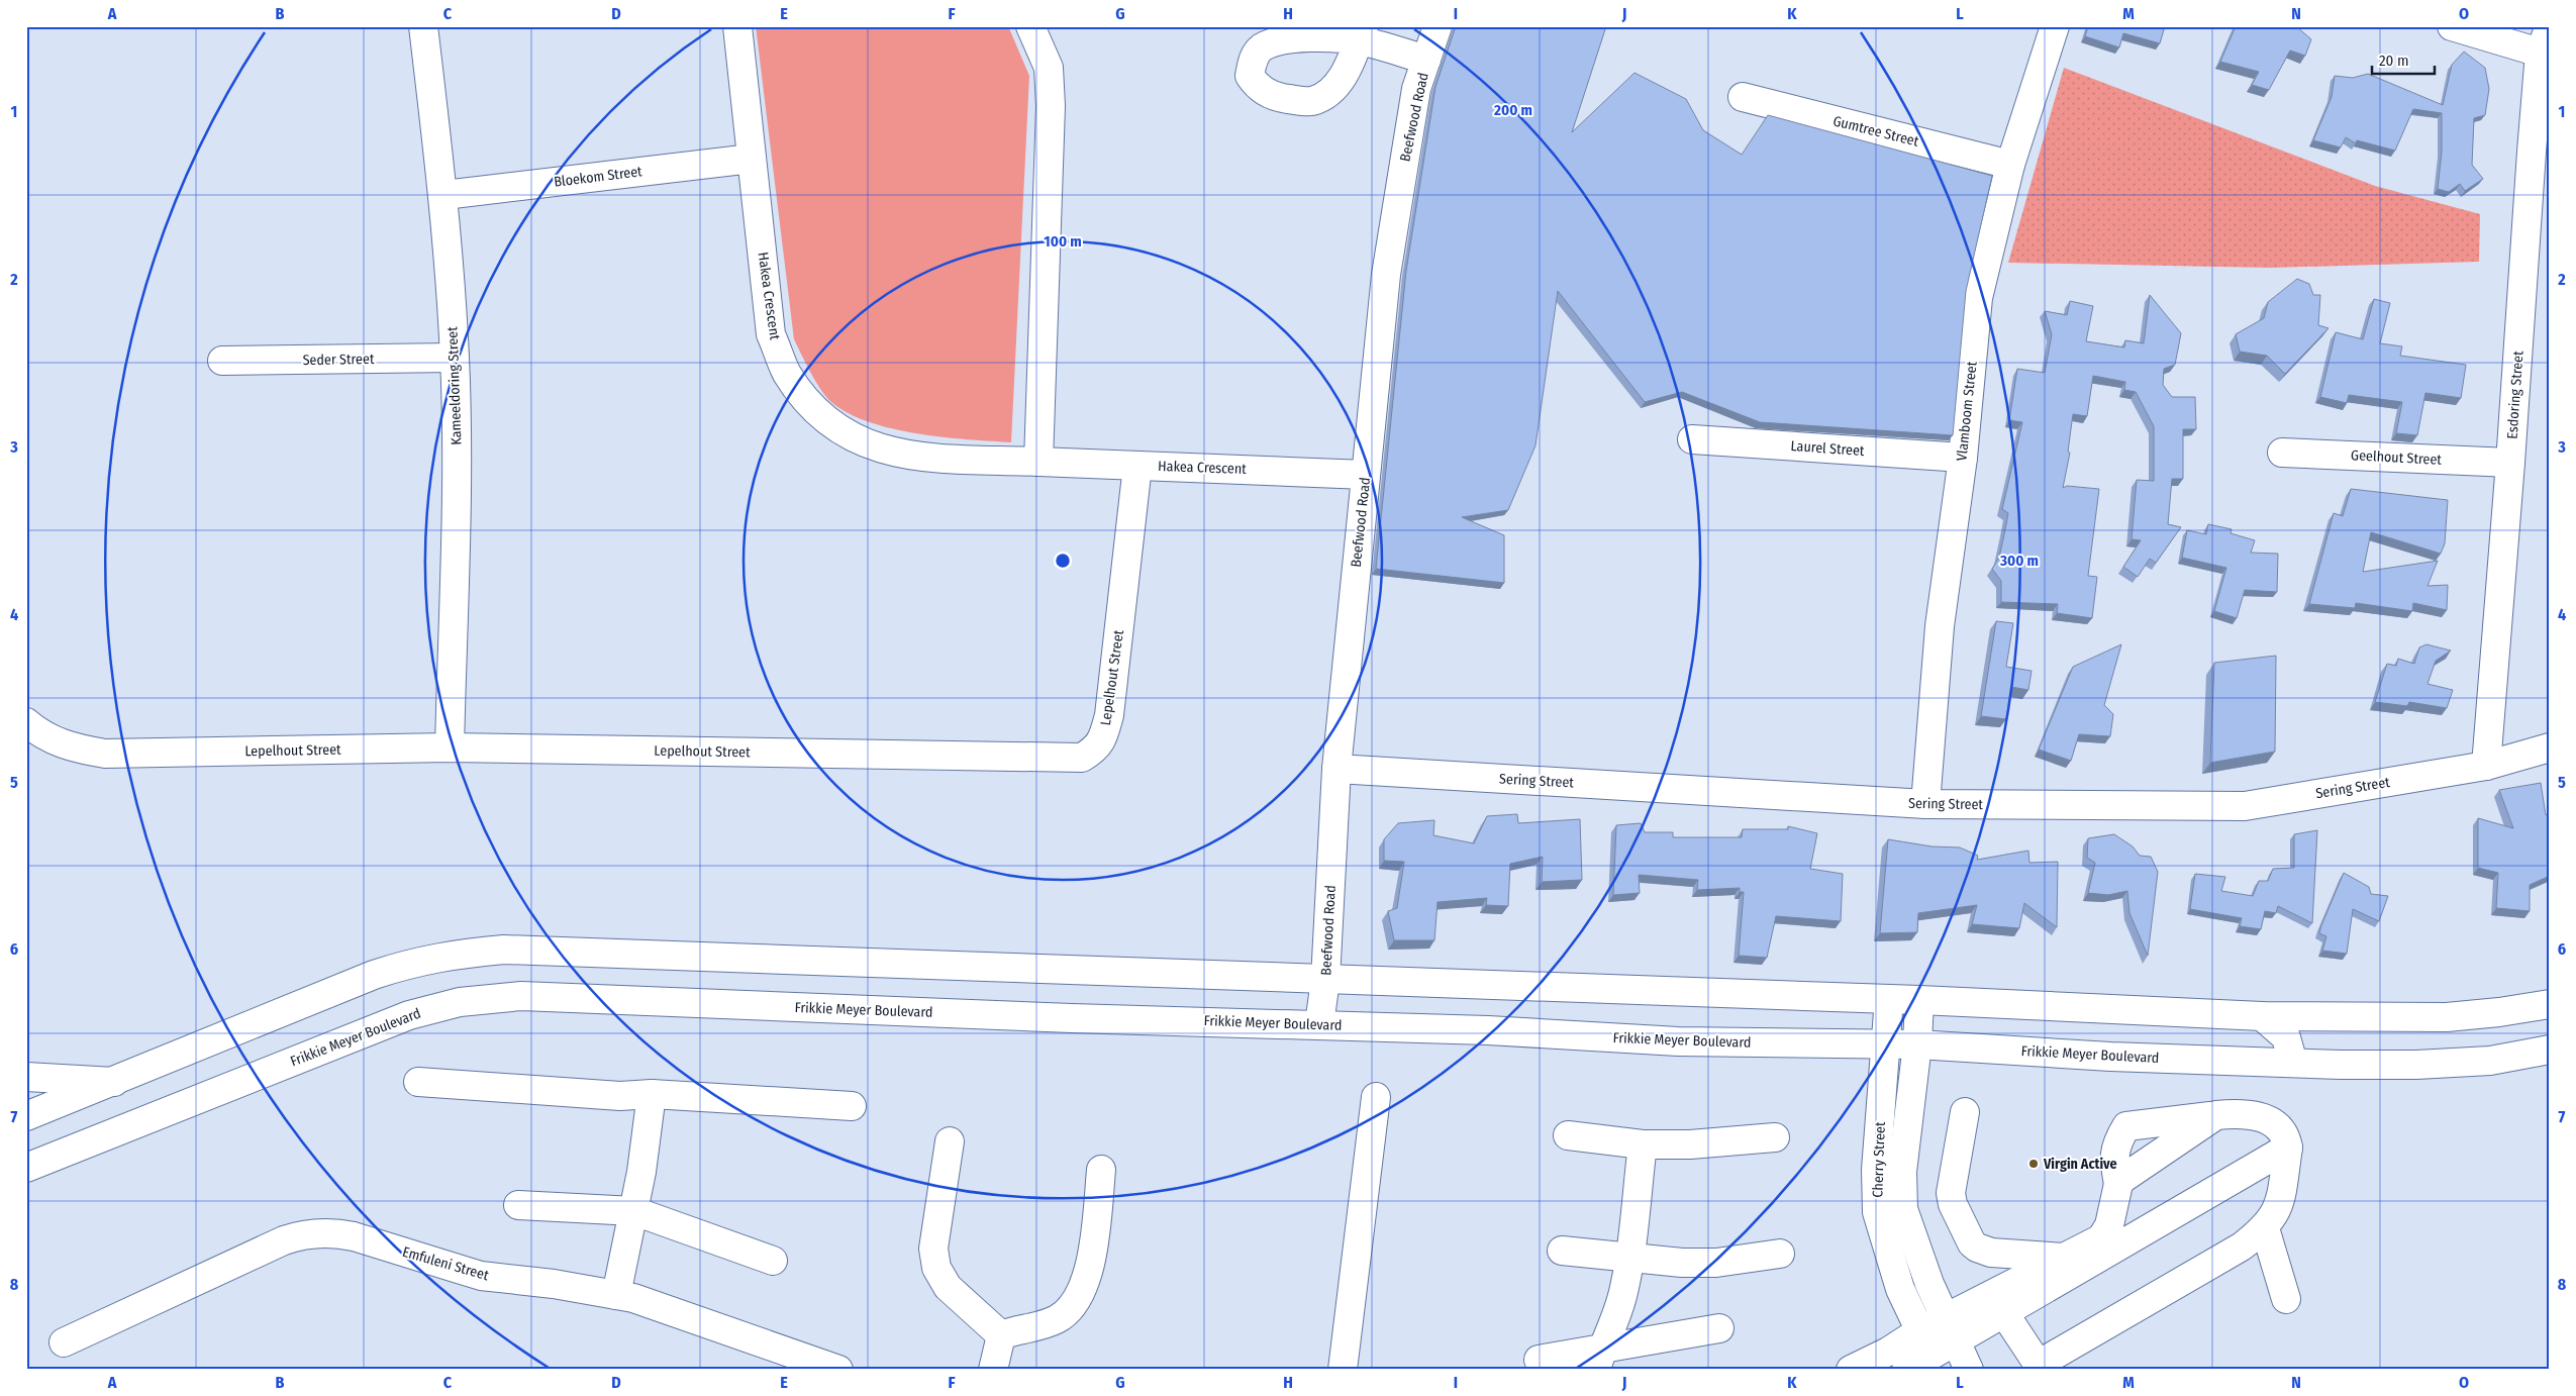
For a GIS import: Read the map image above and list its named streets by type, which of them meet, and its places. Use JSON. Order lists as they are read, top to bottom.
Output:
{
  "streets": {
    "street": [
      "Beefwood Road",
      "Gumtree Street",
      "Bloekom Street",
      "Hakea Crescent",
      "Seder Street",
      "Kameeldoring Street",
      "Esdoring Street",
      "Vlamboom Street",
      "Laurel Street",
      "Geelhout Street",
      "Lepelhout Street",
      "Sering Street",
      "Frikkie Meyer Boulevard",
      "Cherry Street",
      "Emfuleni Street"
    ]
  },
  "crossings": [
    ["Beefwood Road", "Hakea Crescent"],
    ["Beefwood Road", "Sering Street"],
    ["Beefwood Road", "Frikkie Meyer Boulevard"],
    ["Gumtree Street", "Vlamboom Street"],
    ["Bloekom Street", "Hakea Crescent"],
    ["Bloekom Street", "Kameeldoring Street"],
    ["Hakea Crescent", "Lepelhout Street"],
    ["Seder Street", "Kameeldoring Street"],
    ["Kameeldoring Street", "Lepelhout Street"],
    ["Esdoring Street", "Geelhout Street"],
    ["Esdoring Street", "Sering Street"],
    ["Vlamboom Street", "Laurel Street"],
    ["Vlamboom Street", "Sering Street"],
    ["Frikkie Meyer Boulevard", "Cherry Street"]
  ],
  "places": ["Virgin Active"],
  "scale_bar": "20 m",
  "grid": {
    "columns": [
      "A",
      "B",
      "C",
      "D",
      "E",
      "F",
      "G",
      "H",
      "I",
      "J",
      "K",
      "L",
      "M",
      "N",
      "O"
    ],
    "rows": [
      "1",
      "2",
      "3",
      "4",
      "5",
      "6",
      "7",
      "8"
    ]
  },
  "rings": ["200 m", "100 m", "300 m"]
}
